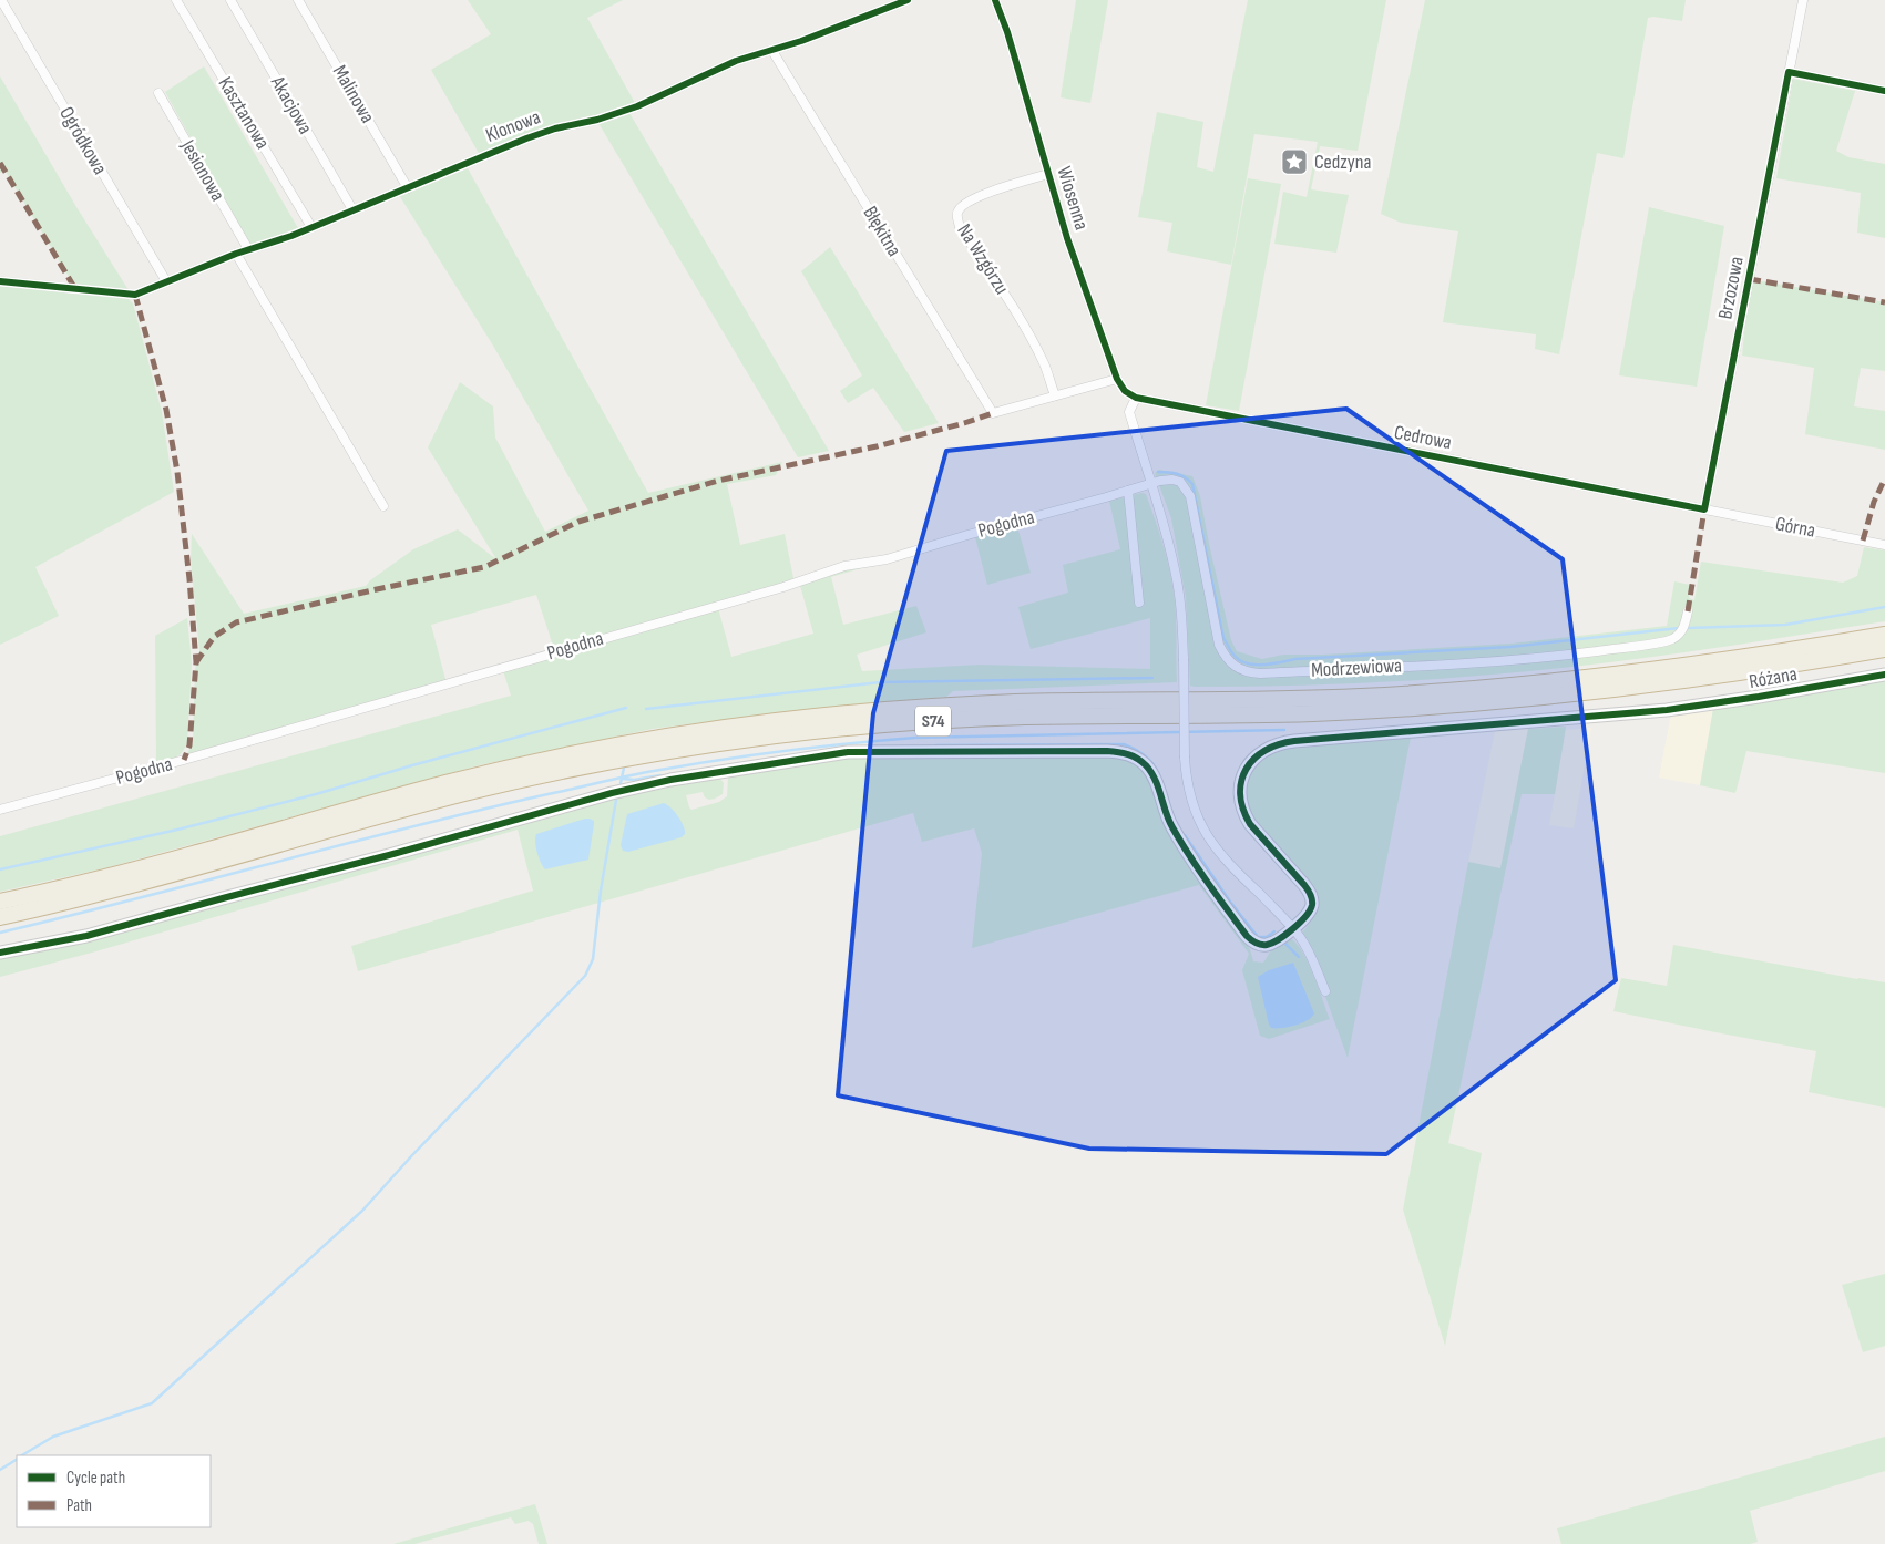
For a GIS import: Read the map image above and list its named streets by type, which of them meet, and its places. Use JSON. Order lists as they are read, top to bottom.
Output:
{
  "streets": {
    "highway": ["S74"],
    "street": [
      "Malinowa",
      "Akacjowa",
      "Kasztanowa",
      "Klonowa",
      "Ogródkowa",
      "Jesionowa",
      "Wiosenna",
      "Błękitna",
      "Na Wzgórzu",
      "Brzozowa",
      "Cedrowa",
      "Pogodna",
      "Górna",
      "Modrzewiowa",
      "Różana"
    ]
  },
  "crossings": [
    ["Malinowa", "Klonowa"],
    ["Akacjowa", "Klonowa"],
    ["Kasztanowa", "Klonowa"],
    ["Klonowa", "Ogródkowa"],
    ["Klonowa", "Jesionowa"],
    ["Klonowa", "Błękitna"],
    ["Wiosenna", "Na Wzgórzu"],
    ["Wiosenna", "Cedrowa"],
    ["Błękitna", "Na Wzgórzu"],
    ["Brzozowa", "Cedrowa"],
    ["Brzozowa", "Górna"],
    ["Cedrowa", "Górna"],
    ["Pogodna", "Modrzewiowa"]
  ],
  "places": {
    "place": ["Cedzyna"]
  },
  "legend": ["Cycle path", "Path"]
}
